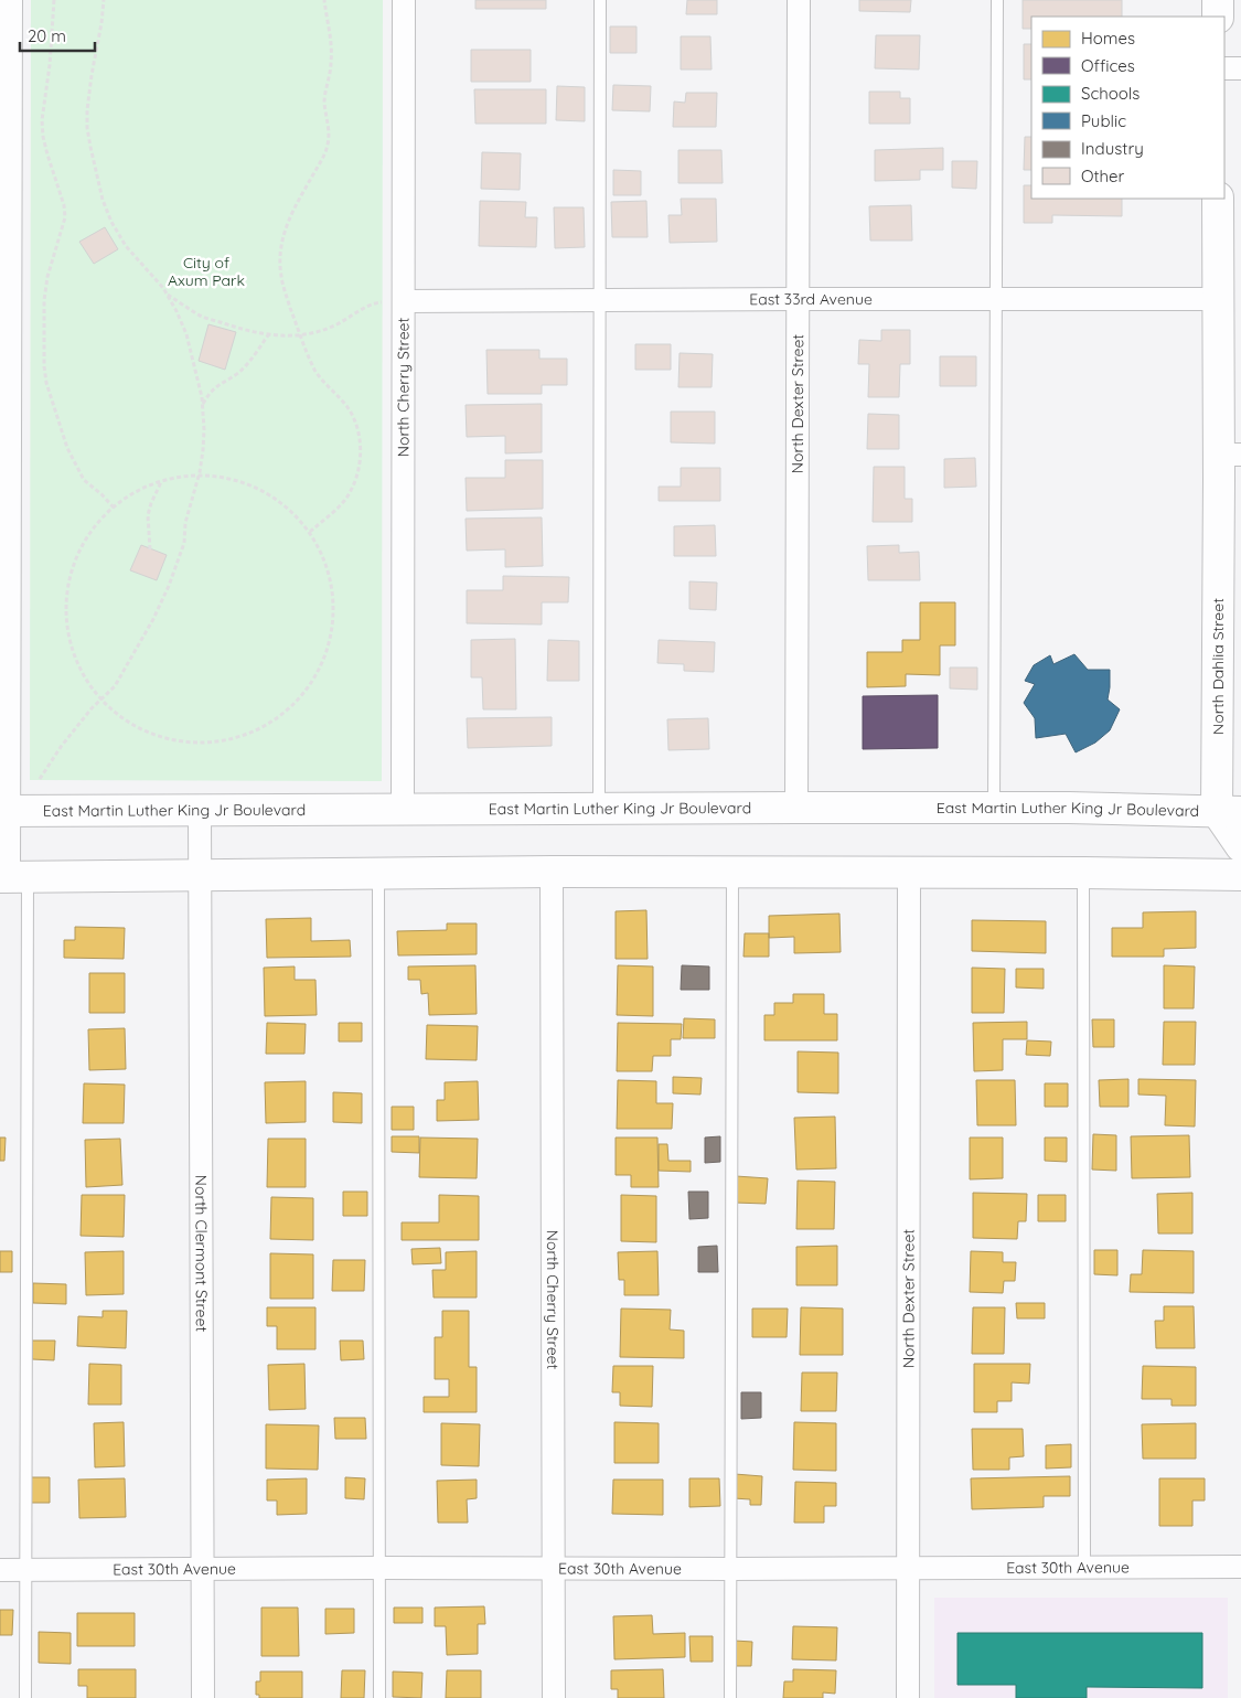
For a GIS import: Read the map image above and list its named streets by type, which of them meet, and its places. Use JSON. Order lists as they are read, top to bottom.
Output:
{
  "streets": {
    "main road": ["North Dahlia Street", "East Martin Luther King Jr Boulevard"],
    "street": [
      "East 33rd Avenue",
      "North Cherry Street",
      "North Dexter Street",
      "North Clermont Street",
      "East 30th Avenue"
    ]
  },
  "crossings": [
    ["East 33rd Avenue", "North Cherry Street"],
    ["East 33rd Avenue", "North Dexter Street"],
    ["East 33rd Avenue", "North Dahlia Street"],
    ["North Cherry Street", "East Martin Luther King Jr Boulevard"],
    ["North Cherry Street", "East 30th Avenue"],
    ["North Dexter Street", "East Martin Luther King Jr Boulevard"],
    ["North Dexter Street", "East 30th Avenue"],
    ["North Dahlia Street", "East Martin Luther King Jr Boulevard"],
    ["East Martin Luther King Jr Boulevard", "North Clermont Street"],
    ["North Clermont Street", "East 30th Avenue"]
  ],
  "parks": ["City of Axum Park"],
  "legend": [
    "Homes",
    "Offices",
    "Schools",
    "Public",
    "Industry",
    "Other"
  ],
  "scale_bar": "20 m"
}
